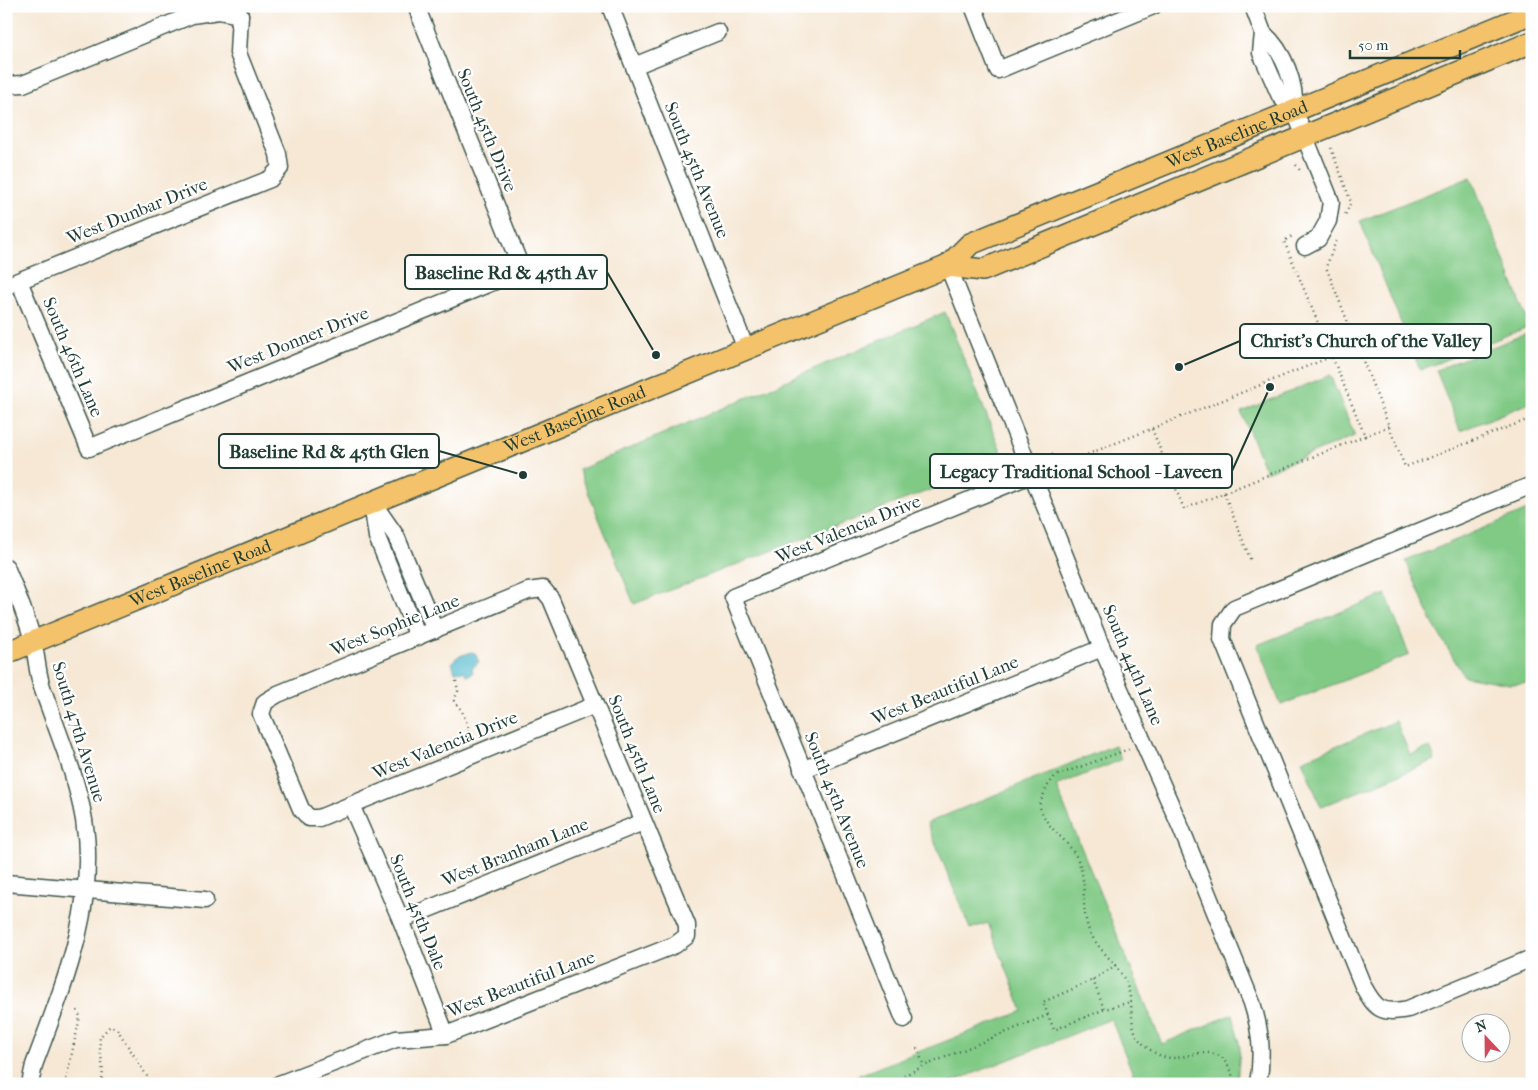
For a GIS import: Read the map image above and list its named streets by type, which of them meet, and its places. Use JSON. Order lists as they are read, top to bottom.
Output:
{
  "streets": {
    "main road": ["West Baseline Road"],
    "street": [
      "South 45th Drive",
      "South 45th Avenue",
      "West Dunbar Drive",
      "West Donner Drive",
      "South 46th Lane",
      "West Valencia Drive",
      "West Sophie Lane",
      "South 44th Lane",
      "West Beautiful Lane",
      "South 47th Avenue",
      "South 45th Lane",
      "West Branham Lane",
      "South 45th Dale"
    ]
  },
  "crossings": [
    ["South 45th Drive", "West Donner Drive"],
    ["West Baseline Road", "South 45th Avenue"],
    ["West Baseline Road", "South 44th Lane"],
    ["West Baseline Road", "South 47th Avenue"],
    ["South 45th Avenue", "West Valencia Drive"],
    ["South 45th Avenue", "West Beautiful Lane"],
    ["West Dunbar Drive", "South 46th Lane"],
    ["West Donner Drive", "South 46th Lane"],
    ["West Valencia Drive", "West Sophie Lane"],
    ["West Valencia Drive", "South 44th Lane"],
    ["West Valencia Drive", "South 45th Lane"],
    ["West Valencia Drive", "South 45th Dale"],
    ["West Sophie Lane", "South 45th Lane"],
    ["South 44th Lane", "West Beautiful Lane"],
    ["West Beautiful Lane", "South 45th Lane"],
    ["West Beautiful Lane", "South 45th Dale"],
    ["South 45th Lane", "West Branham Lane"],
    ["West Branham Lane", "South 45th Dale"]
  ],
  "places": [
    "Baseline Rd & 45th Av",
    "Christ's Church of the Valley",
    "Legacy Traditional School - Laveen",
    "Baseline Rd & 45th Glen"
  ],
  "scale_bar": "50 m",
  "north": "top"
}
